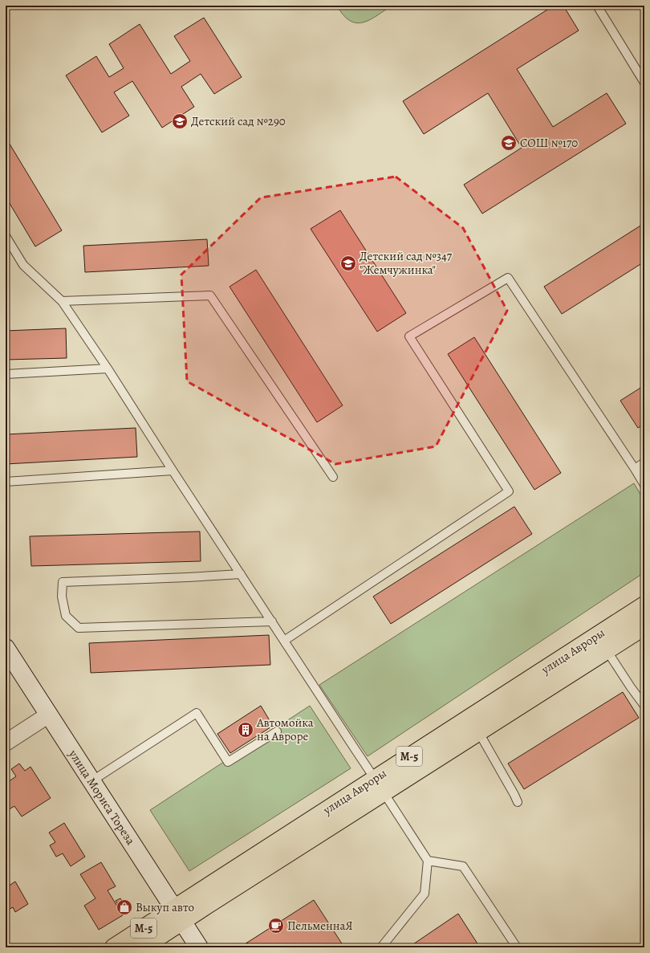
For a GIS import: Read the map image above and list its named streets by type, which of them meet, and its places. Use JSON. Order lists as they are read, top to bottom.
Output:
{
  "streets": {
    "main road": ["улица Авроры", "М-5", "улица Мориса Тореза"]
  },
  "crossings": [
    ["улица Авроры", "улица Мориса Тореза"]
  ],
  "places": {
    "school or university": ["Детский сад №290", "СОШ №170", "Детский сад №347 \"Жемчужинка\""],
    "building": ["Автомойка на Авроре"],
    "shop": ["Выкуп авто"],
    "cafe": ["ПельменнаЯ"]
  }
}
